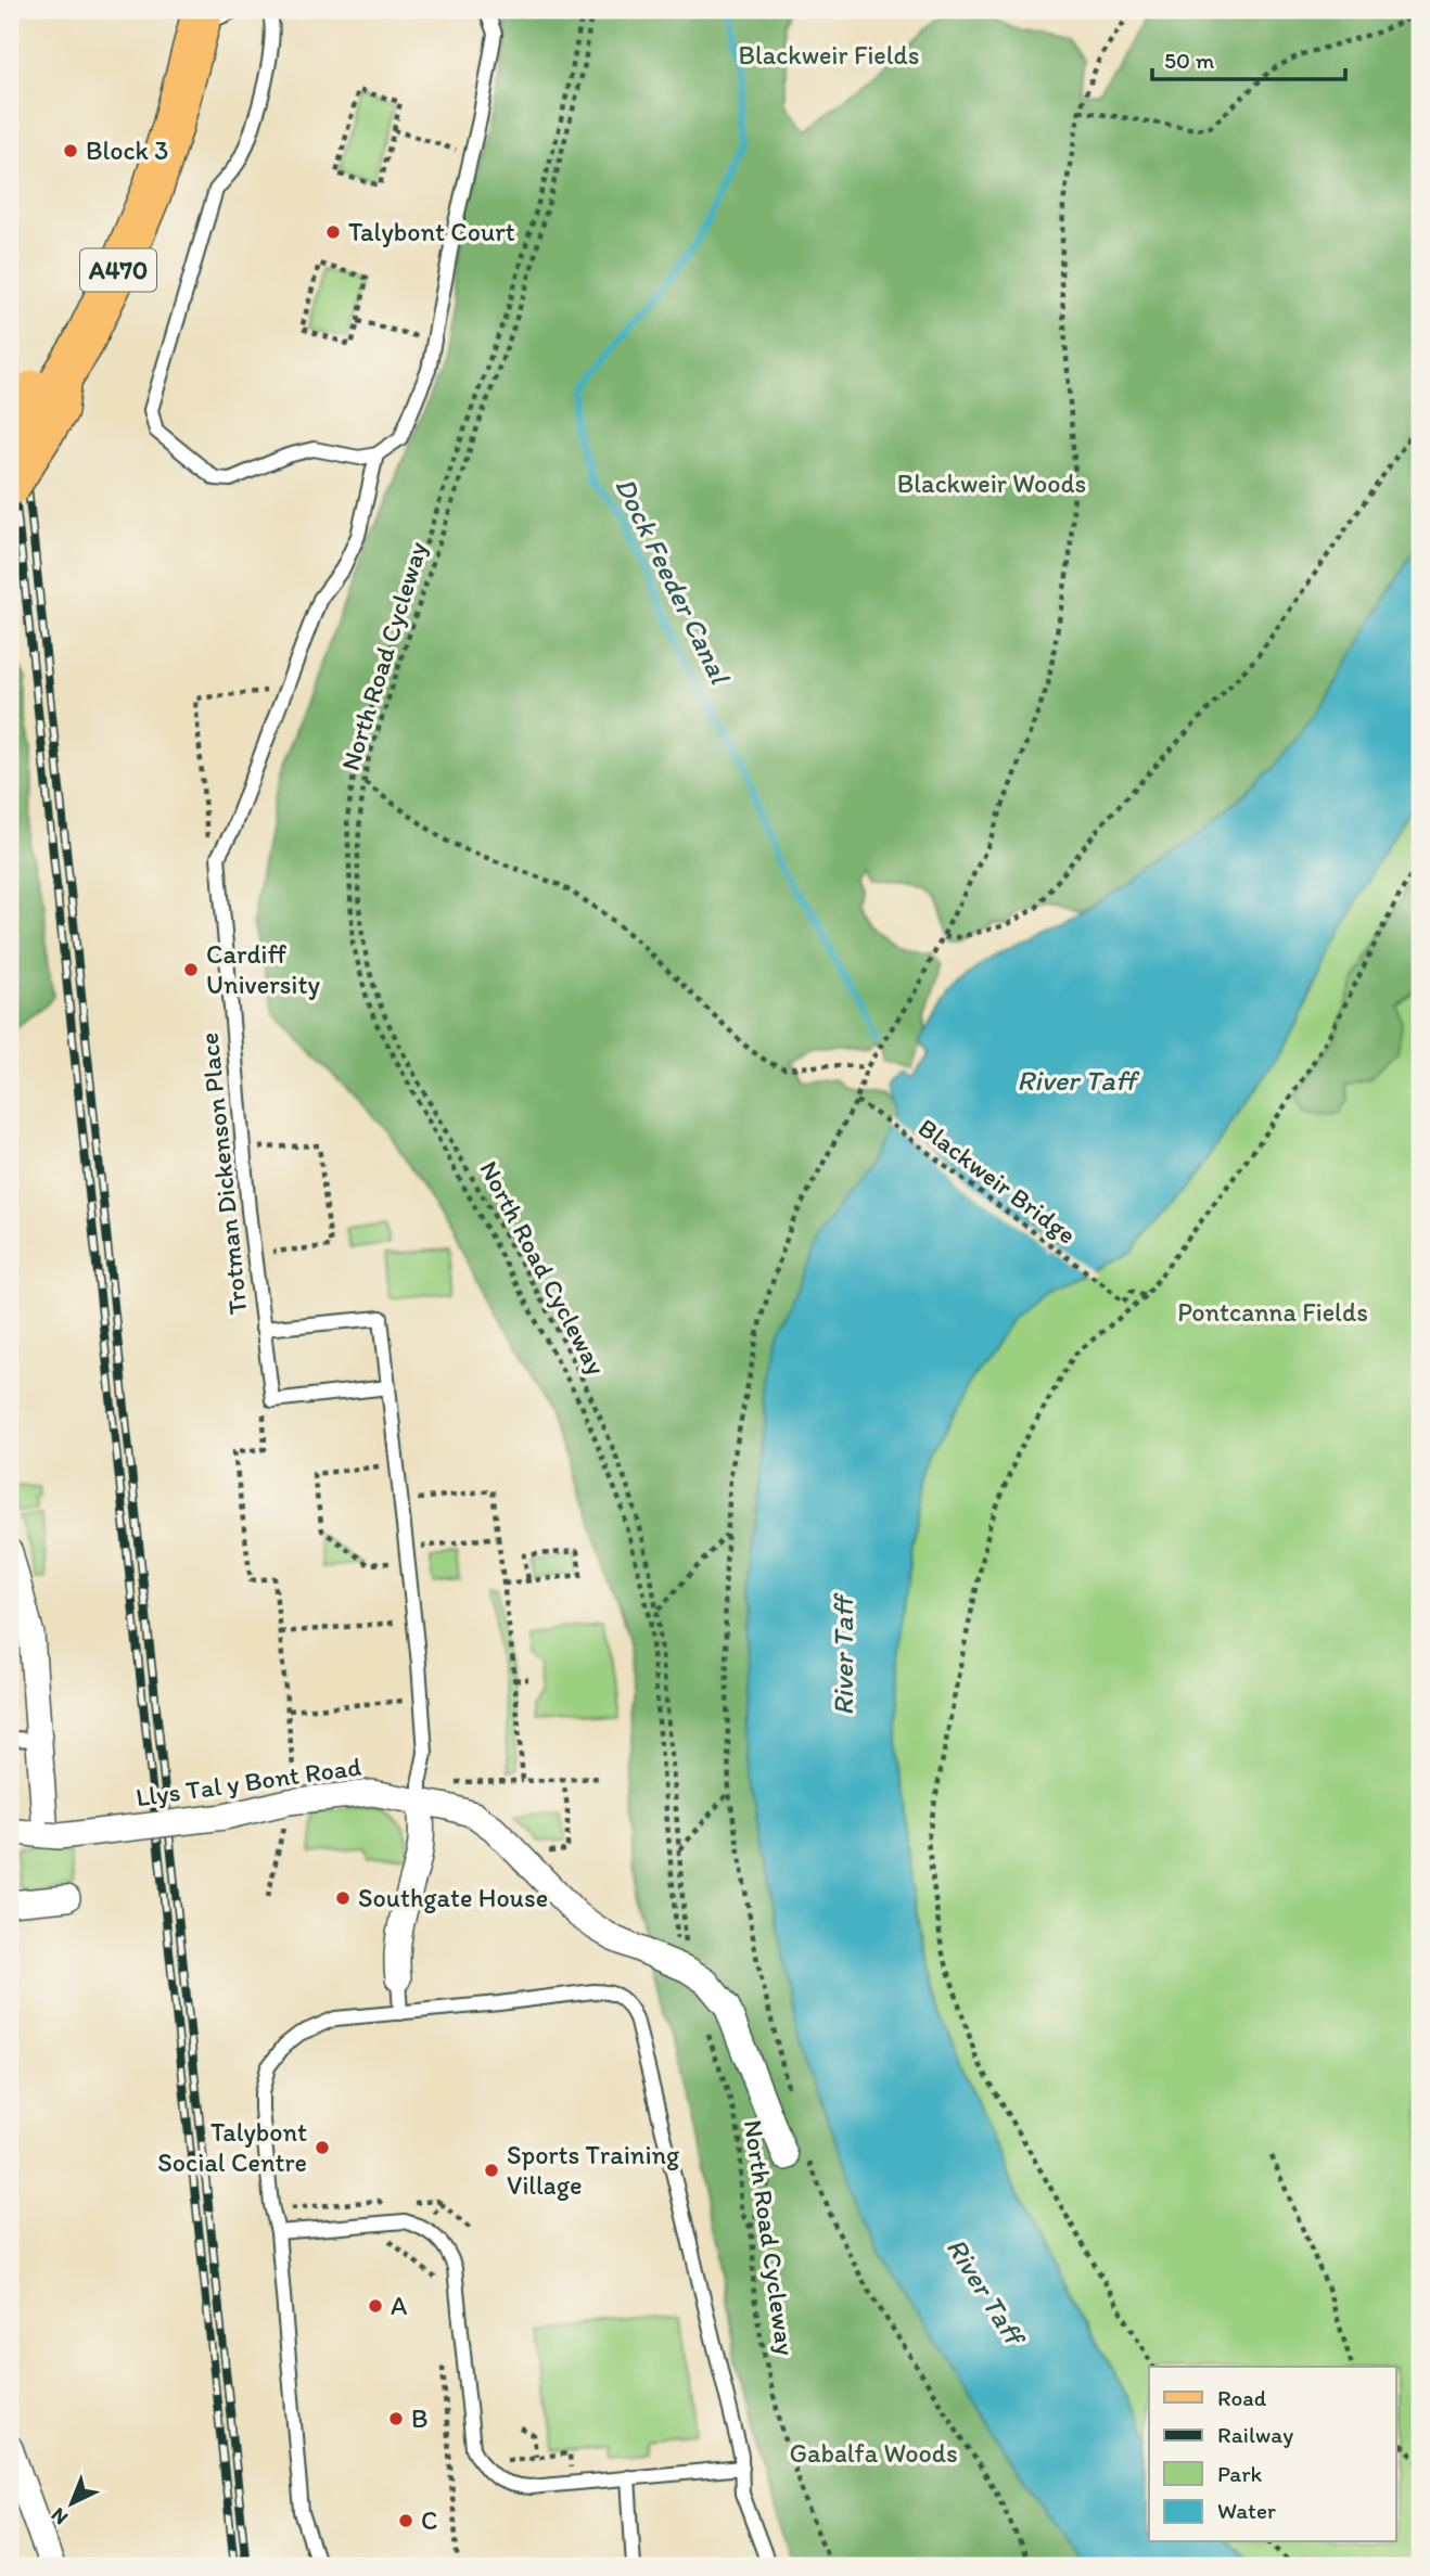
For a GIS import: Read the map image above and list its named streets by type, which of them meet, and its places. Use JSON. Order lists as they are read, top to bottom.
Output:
{
  "streets": {
    "main road": ["A470"],
    "street": ["Llys Tal y Bont Road"],
    "lane": ["Trotman Dickenson Place"],
    "path": ["North Road Cycleway", "Blackweir Bridge"]
  },
  "crossings": [
    ["North Road Cycleway", "Llys Tal y Bont Road"],
    ["Trotman Dickenson Place", "Llys Tal y Bont Road"]
  ],
  "water": ["Dock Feeder Canal", "River Taff"],
  "parks": [
    "Blackweir Fields",
    "Blackweir Woods",
    "Pontcanna Fields",
    "Gabalfa Woods"
  ],
  "places": [
    "Block 3",
    "Talybont Court",
    "Cardiff University",
    "Southgate House",
    "Talybont Social Centre",
    "Sports Training Village",
    "A",
    "B",
    "C"
  ],
  "legend": [
    "Road",
    "Railway",
    "Park",
    "Water"
  ],
  "scale_bar": "50 m",
  "north": "bottom left"
}
